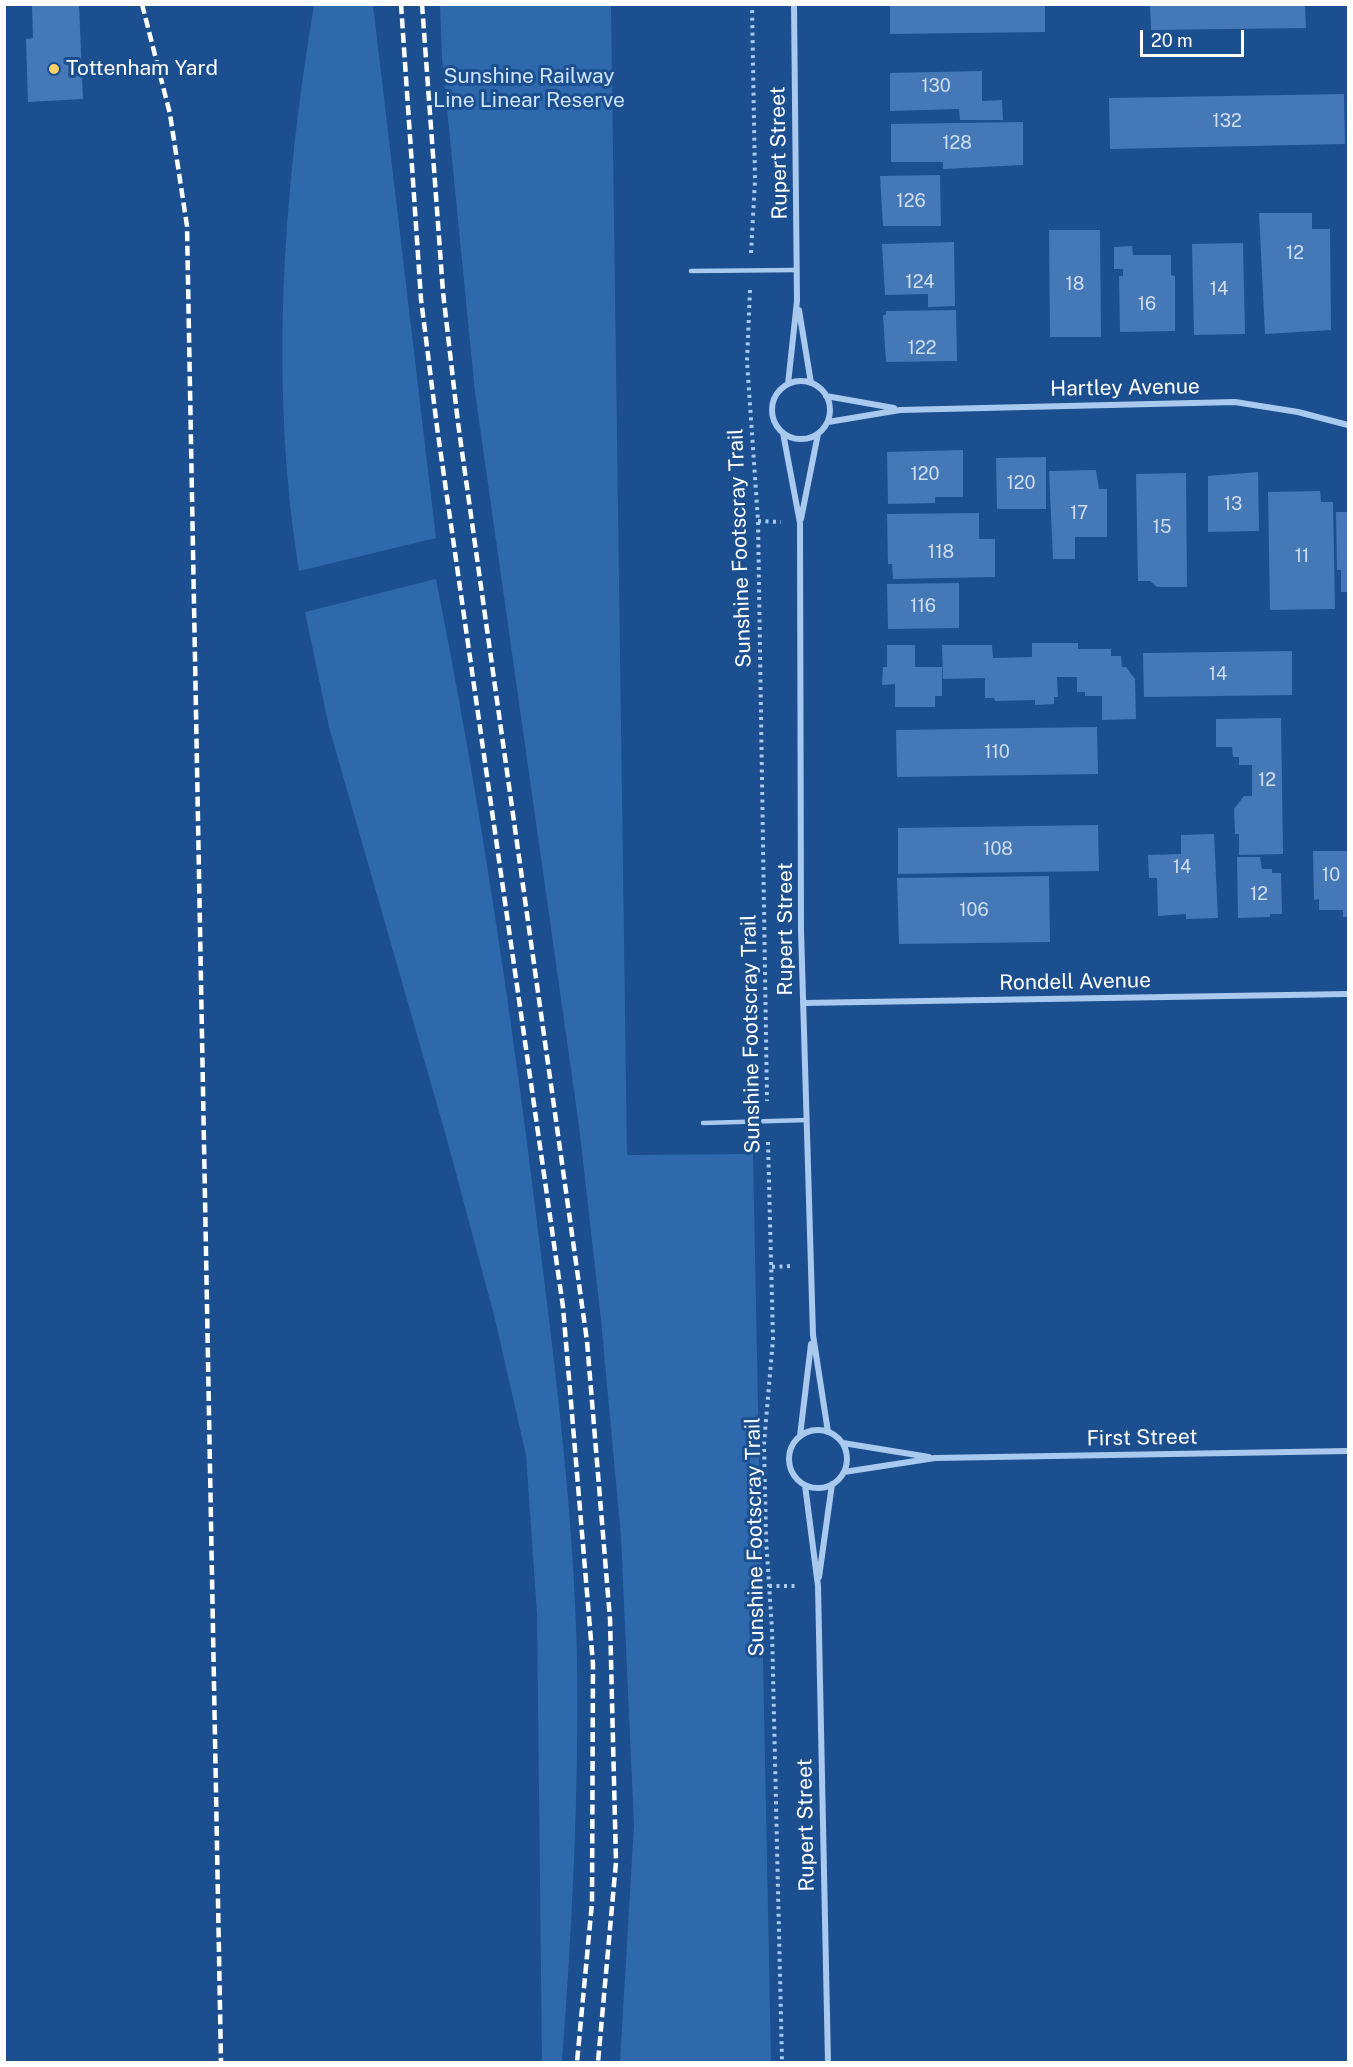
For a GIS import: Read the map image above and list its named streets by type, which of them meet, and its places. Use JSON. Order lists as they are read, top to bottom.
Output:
{
  "streets": {
    "street": [
      "Rupert Street",
      "Hartley Avenue",
      "Rondell Avenue",
      "First Street"
    ],
    "path": ["Sunshine Footscray Trail"]
  },
  "crossings": [
    ["Rupert Street", "Hartley Avenue"],
    ["Rupert Street", "Rondell Avenue"],
    ["Rupert Street", "First Street"]
  ],
  "parks": ["Sunshine Railway Line Linear Reserve"],
  "places": ["Tottenham Yard"],
  "house_numbers": [
    "130",
    "132",
    "128",
    "126",
    "12",
    "124",
    "18",
    "14",
    "16",
    "122",
    "120",
    "120",
    "13",
    "17",
    "15",
    "118",
    "11",
    "116",
    "14",
    "110",
    "12",
    "108",
    "14",
    "10",
    "12",
    "106"
  ],
  "scale_bar": "20 m"
}
